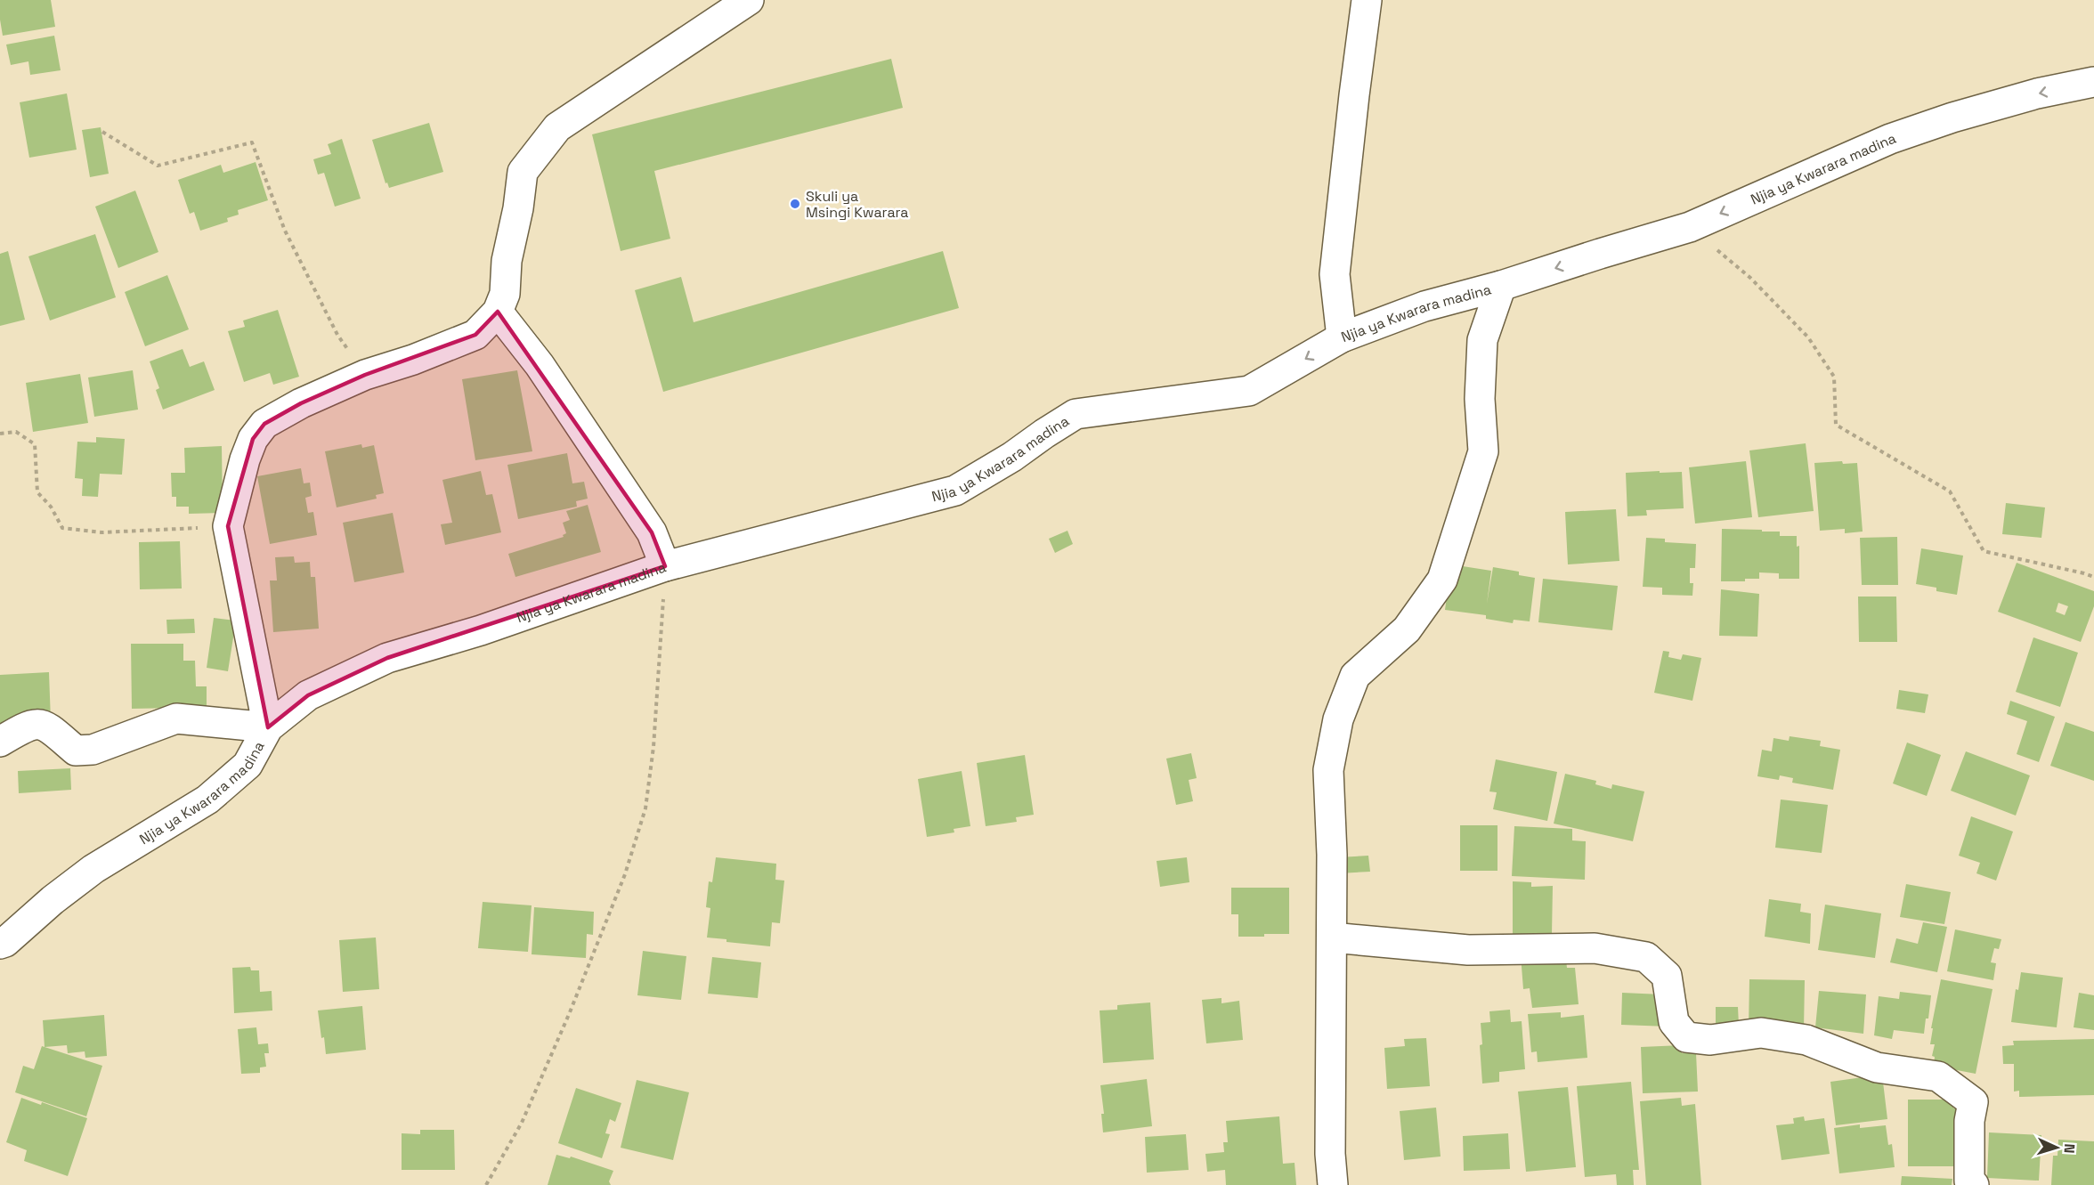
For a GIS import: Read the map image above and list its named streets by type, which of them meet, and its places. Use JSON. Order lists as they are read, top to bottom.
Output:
{
  "streets": {
    "street": ["Njia ya Kwarara madina"]
  },
  "one_way": ["Njia ya Kwarara madina"],
  "places": ["Skuli ya Msingi Kwarara"],
  "north": "right"
}
